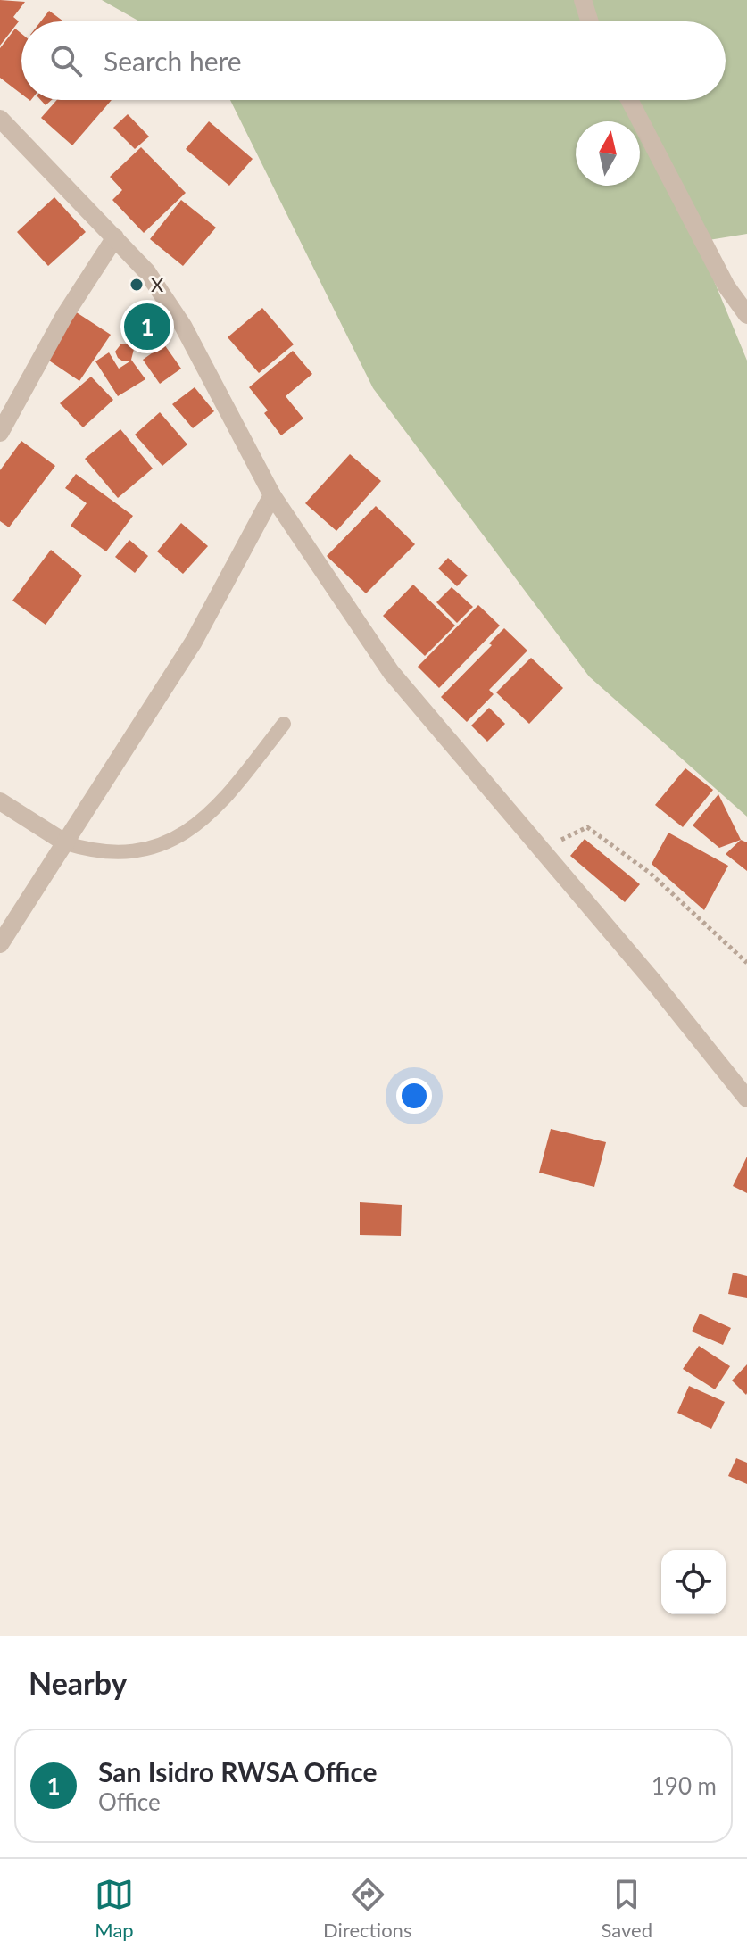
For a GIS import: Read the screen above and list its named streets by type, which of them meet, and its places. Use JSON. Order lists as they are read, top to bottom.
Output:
{
  "places": ["X"],
  "north": "top",
  "page": {
    "search": "Search here",
    "pins": "1",
    "heading": "Nearby",
    "list": [
      {
        "mark": "1",
        "name": "San Isidro RWSA Office",
        "note": "Office",
        "value": "190 m"
      }
    ],
    "nav": ["Map", "Directions", "Saved"]
  }
}
